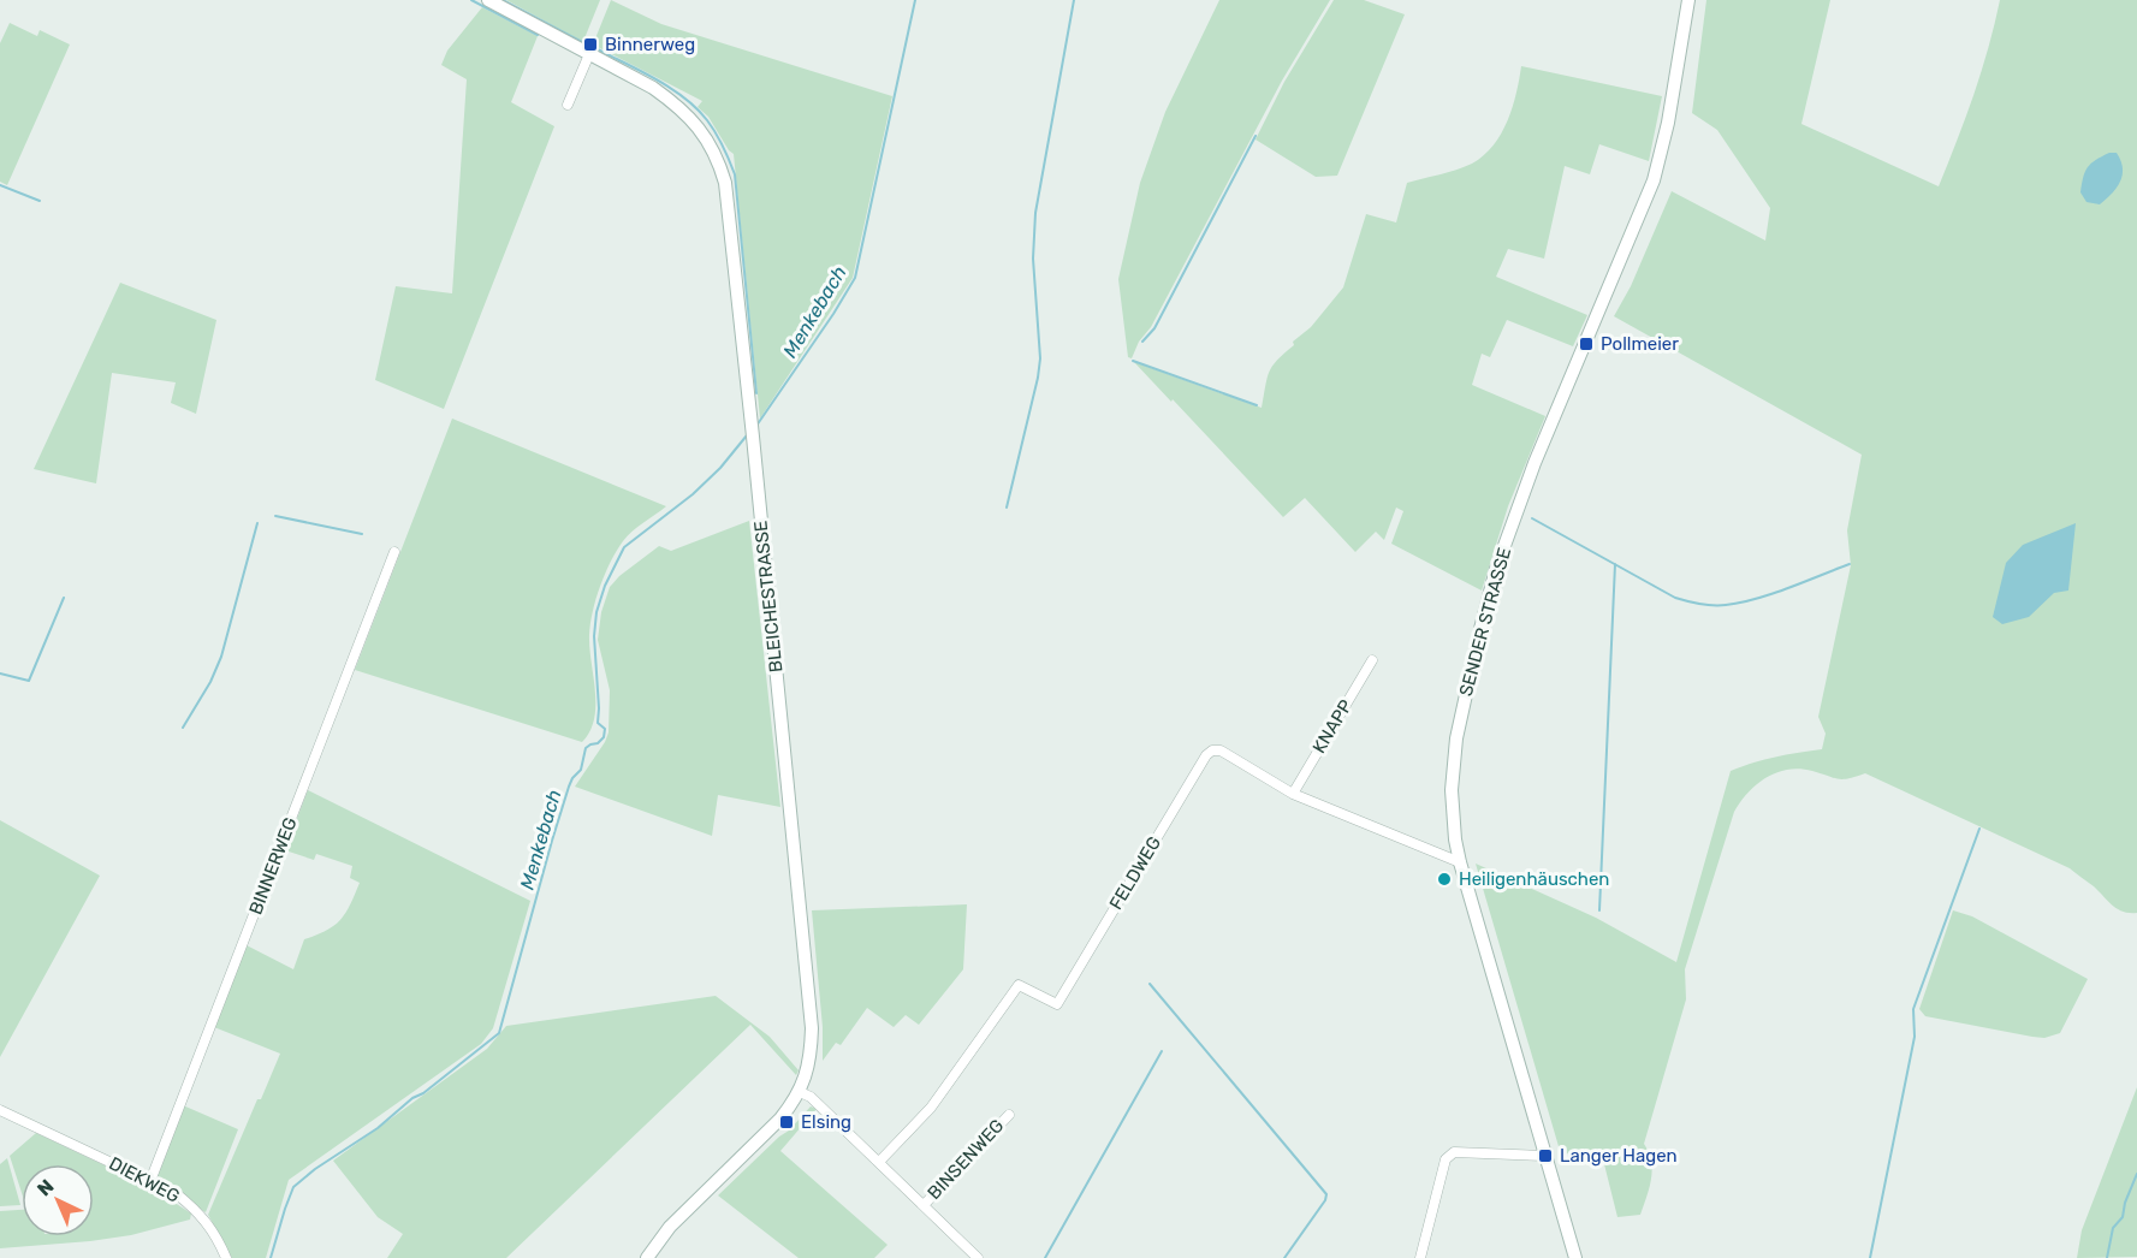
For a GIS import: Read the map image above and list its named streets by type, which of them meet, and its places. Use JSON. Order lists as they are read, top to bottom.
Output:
{
  "streets": {
    "street": [
      "BLEICHESTRASSE",
      "SENDER STRASSE",
      "KNAPP",
      "BINNERWEG",
      "FELDWEG",
      "BINSENWEG",
      "DIEKWEG"
    ]
  },
  "crossings": [
    ["BLEICHESTRASSE", "BINSENWEG"],
    ["SENDER STRASSE", "FELDWEG"],
    ["KNAPP", "FELDWEG"],
    ["BINNERWEG", "DIEKWEG"],
    ["FELDWEG", "BINSENWEG"]
  ],
  "water": ["Menkebach"],
  "places": {
    "transit": [
      "Binnerweg",
      "Pollmeier",
      "Elsing",
      "Langer Hagen"
    ],
    "other": ["Heiligenhäuschen"]
  },
  "north": "top left"
}
